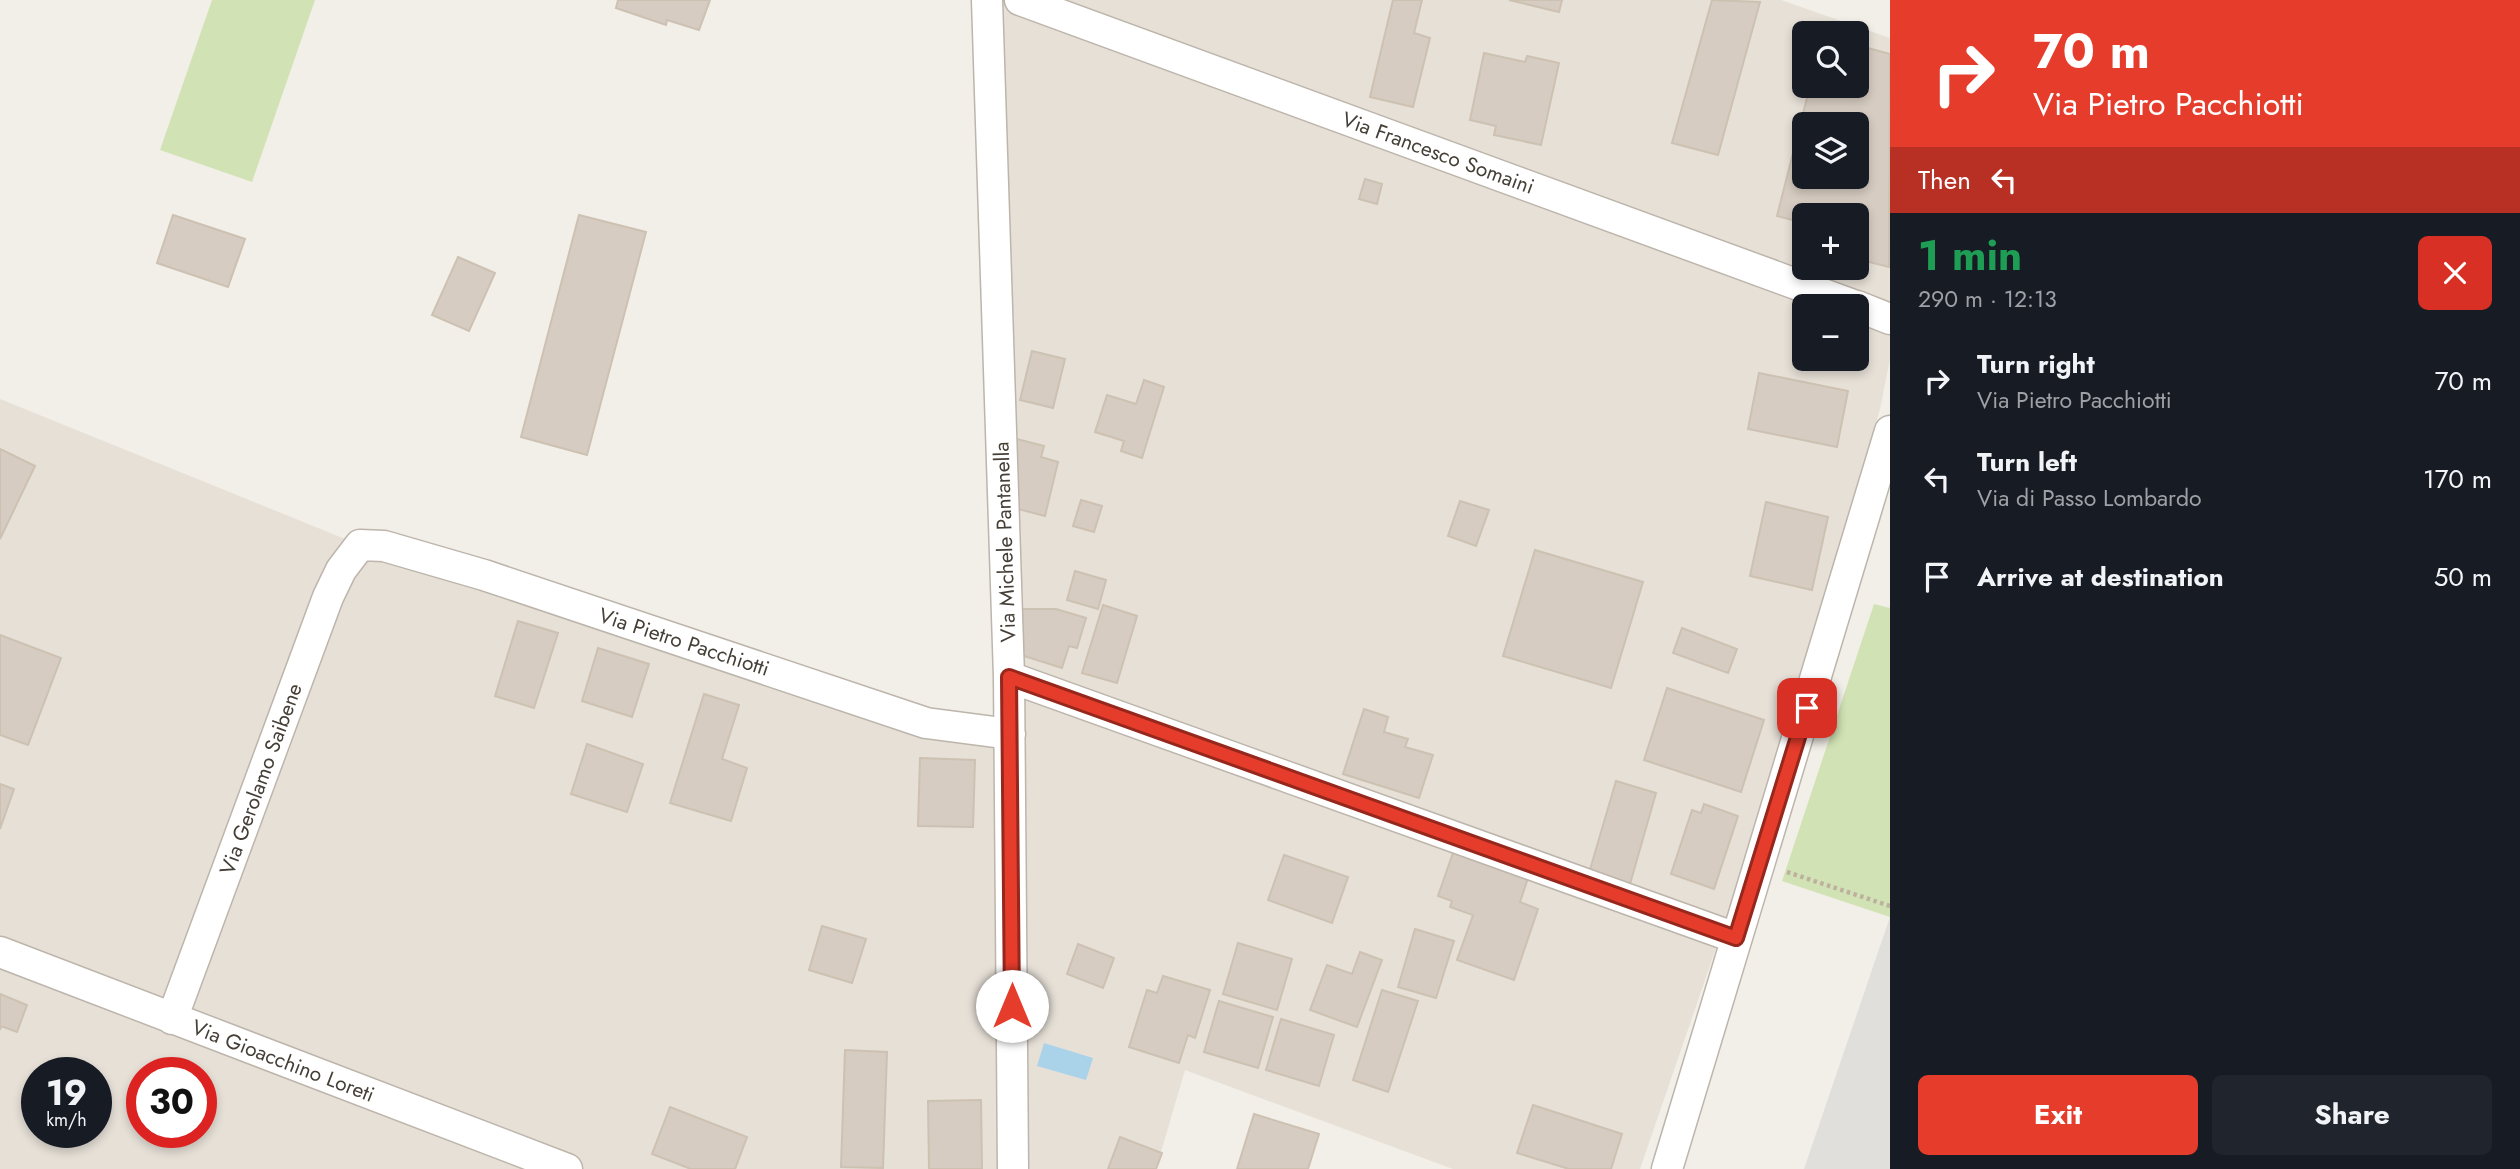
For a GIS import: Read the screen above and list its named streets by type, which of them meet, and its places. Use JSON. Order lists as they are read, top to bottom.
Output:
{
  "streets": {
    "street": [
      "Via Francesco Somaini",
      "Via Michele Pantanella",
      "Via Pietro Pacchiotti",
      "Via Gerolamo Saibene",
      "Via Gioacchino Loreti"
    ]
  },
  "crossings": [
    ["Via Michele Pantanella", "Via Pietro Pacchiotti"],
    ["Via Pietro Pacchiotti", "Via Gerolamo Saibene"],
    ["Via Gerolamo Saibene", "Via Gioacchino Loreti"]
  ],
  "page": {
    "turn": ["70 m", "Via Pietro Pacchiotti"],
    "map_buttons": ["+", "−"],
    "then": "Then",
    "heading": ["1 min", "290 m · 12:13"],
    "list": [
      {
        "name": "Turn right",
        "note": "Via Pietro Pacchiotti",
        "value": "70 m"
      },
      {
        "name": "Turn left",
        "note": "Via di Passo Lombardo",
        "value": "170 m"
      },
      {
        "name": "Arrive at destination",
        "value": "50 m"
      }
    ],
    "speed": "19 km/h",
    "limit": "30",
    "buttons": ["Exit", "Share"]
  }
}
